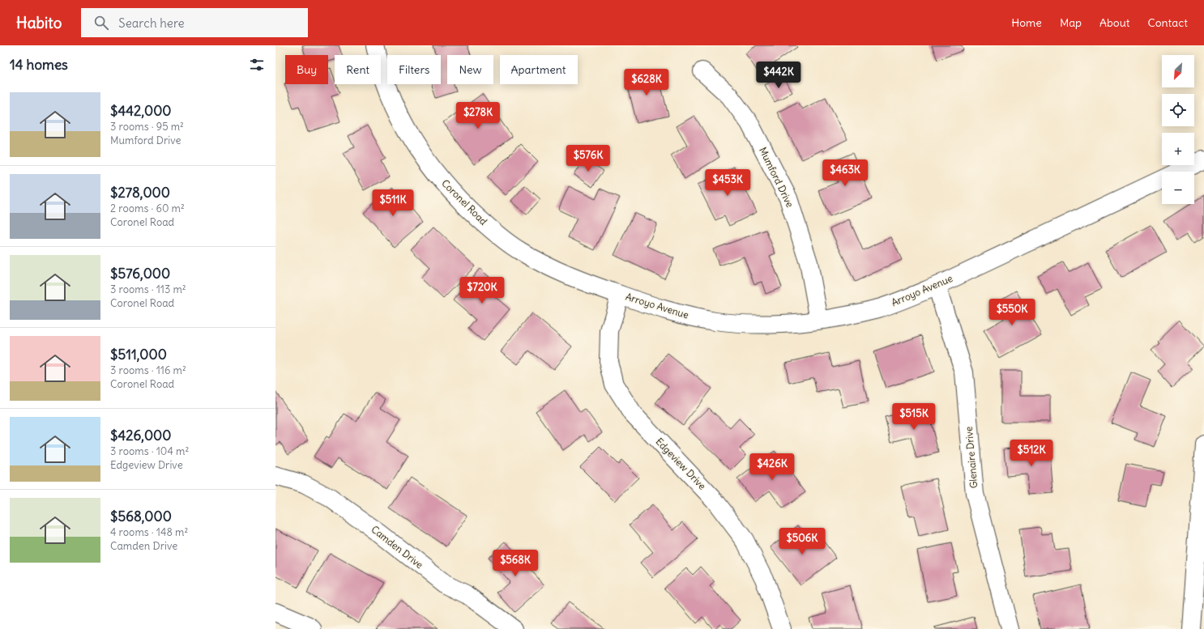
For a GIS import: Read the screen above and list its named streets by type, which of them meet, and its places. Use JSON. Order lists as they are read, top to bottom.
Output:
{
  "streets": {
    "street": [
      "Mumford Drive",
      "Coronel Road",
      "Arroyo Avenue",
      "Glenaire Drive",
      "Edgeview Drive",
      "Camden Drive"
    ]
  },
  "crossings": [
    ["Mumford Drive", "Arroyo Avenue"],
    ["Coronel Road", "Arroyo Avenue"],
    ["Coronel Road", "Edgeview Drive"],
    ["Arroyo Avenue", "Glenaire Drive"],
    ["Arroyo Avenue", "Edgeview Drive"]
  ],
  "north": "bottom left",
  "page": {
    "header": "Habito",
    "search": "Search here",
    "nav": [
      "Home",
      "Map",
      "About",
      "Contact"
    ],
    "heading": "14 homes",
    "map_buttons": ["+", "−"],
    "chip": [
      "Buy",
      "Rent",
      "Filters",
      "New",
      "Apartment"
    ],
    "price": [
      "$442K",
      "$628K",
      "$278K",
      "$576K",
      "$463K",
      "$453K",
      "$511K",
      "$720K",
      "$550K",
      "$515K",
      "$512K",
      "$426K",
      "$506K",
      "$568K"
    ],
    "list": [
      {
        "name": "$442,000",
        "note": "3 rooms · 95 m² · Mumford Drive"
      },
      {
        "name": "$278,000",
        "note": "2 rooms · 60 m² · Coronel Road"
      },
      {
        "name": "$576,000",
        "note": "3 rooms · 113 m² · Coronel Road"
      },
      {
        "name": "$511,000",
        "note": "3 rooms · 116 m² · Coronel Road"
      },
      {
        "name": "$426,000",
        "note": "3 rooms · 104 m² · Edgeview Drive"
      },
      {
        "name": "$568,000",
        "note": "4 rooms · 148 m² · Camden Drive"
      }
    ]
  }
}
